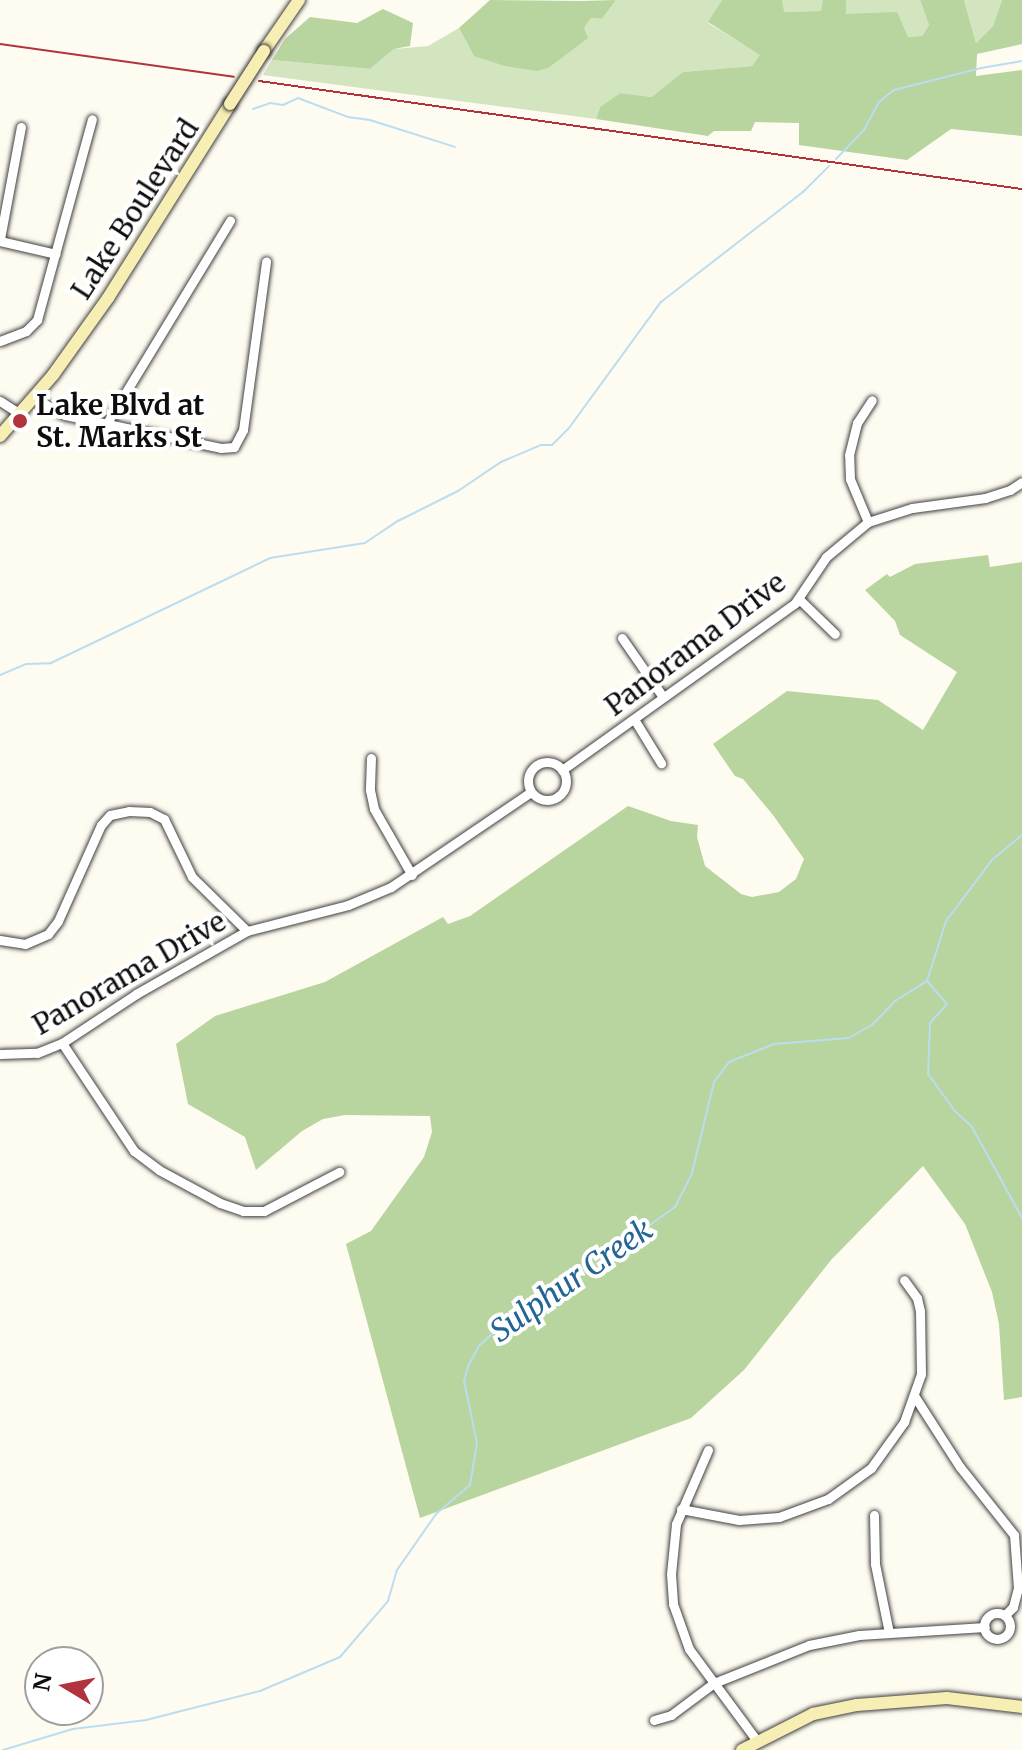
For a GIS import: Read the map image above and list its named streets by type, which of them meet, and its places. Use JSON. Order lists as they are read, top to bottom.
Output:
{
  "streets": {
    "main road": ["Lake Boulevard"],
    "street": ["Panorama Drive"]
  },
  "water": ["Sulphur Creek"],
  "places": ["Lake Blvd at St. Marks St"],
  "north": "left"
}
